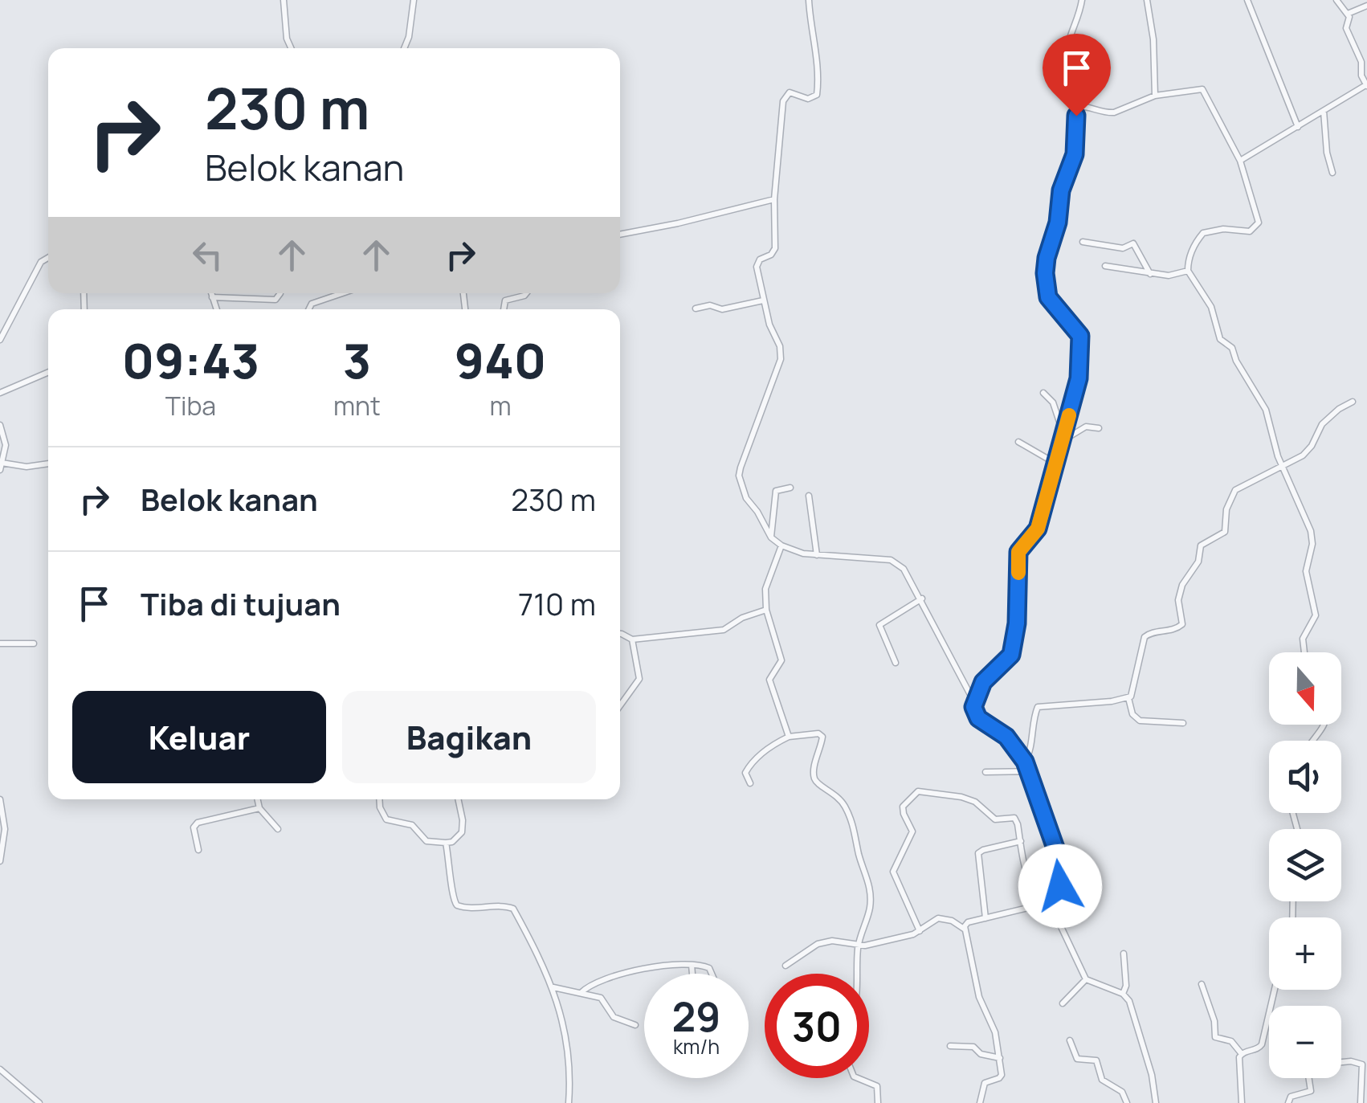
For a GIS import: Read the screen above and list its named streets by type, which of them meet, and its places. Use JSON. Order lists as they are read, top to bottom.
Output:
{
  "north": "bottom",
  "page": {
    "turn": ["230 m", "Belok kanan"],
    "eta": [
      "09:43",
      "Tiba",
      "3",
      "mnt",
      "940",
      "m"
    ],
    "list": [
      {
        "name": "Belok kanan",
        "value": "230 m"
      },
      {
        "name": "Tiba di tujuan",
        "value": "710 m"
      }
    ],
    "map_buttons": ["+", "−"],
    "buttons": ["Keluar", "Bagikan"],
    "speed": "29 km/h",
    "limit": "30"
  }
}
